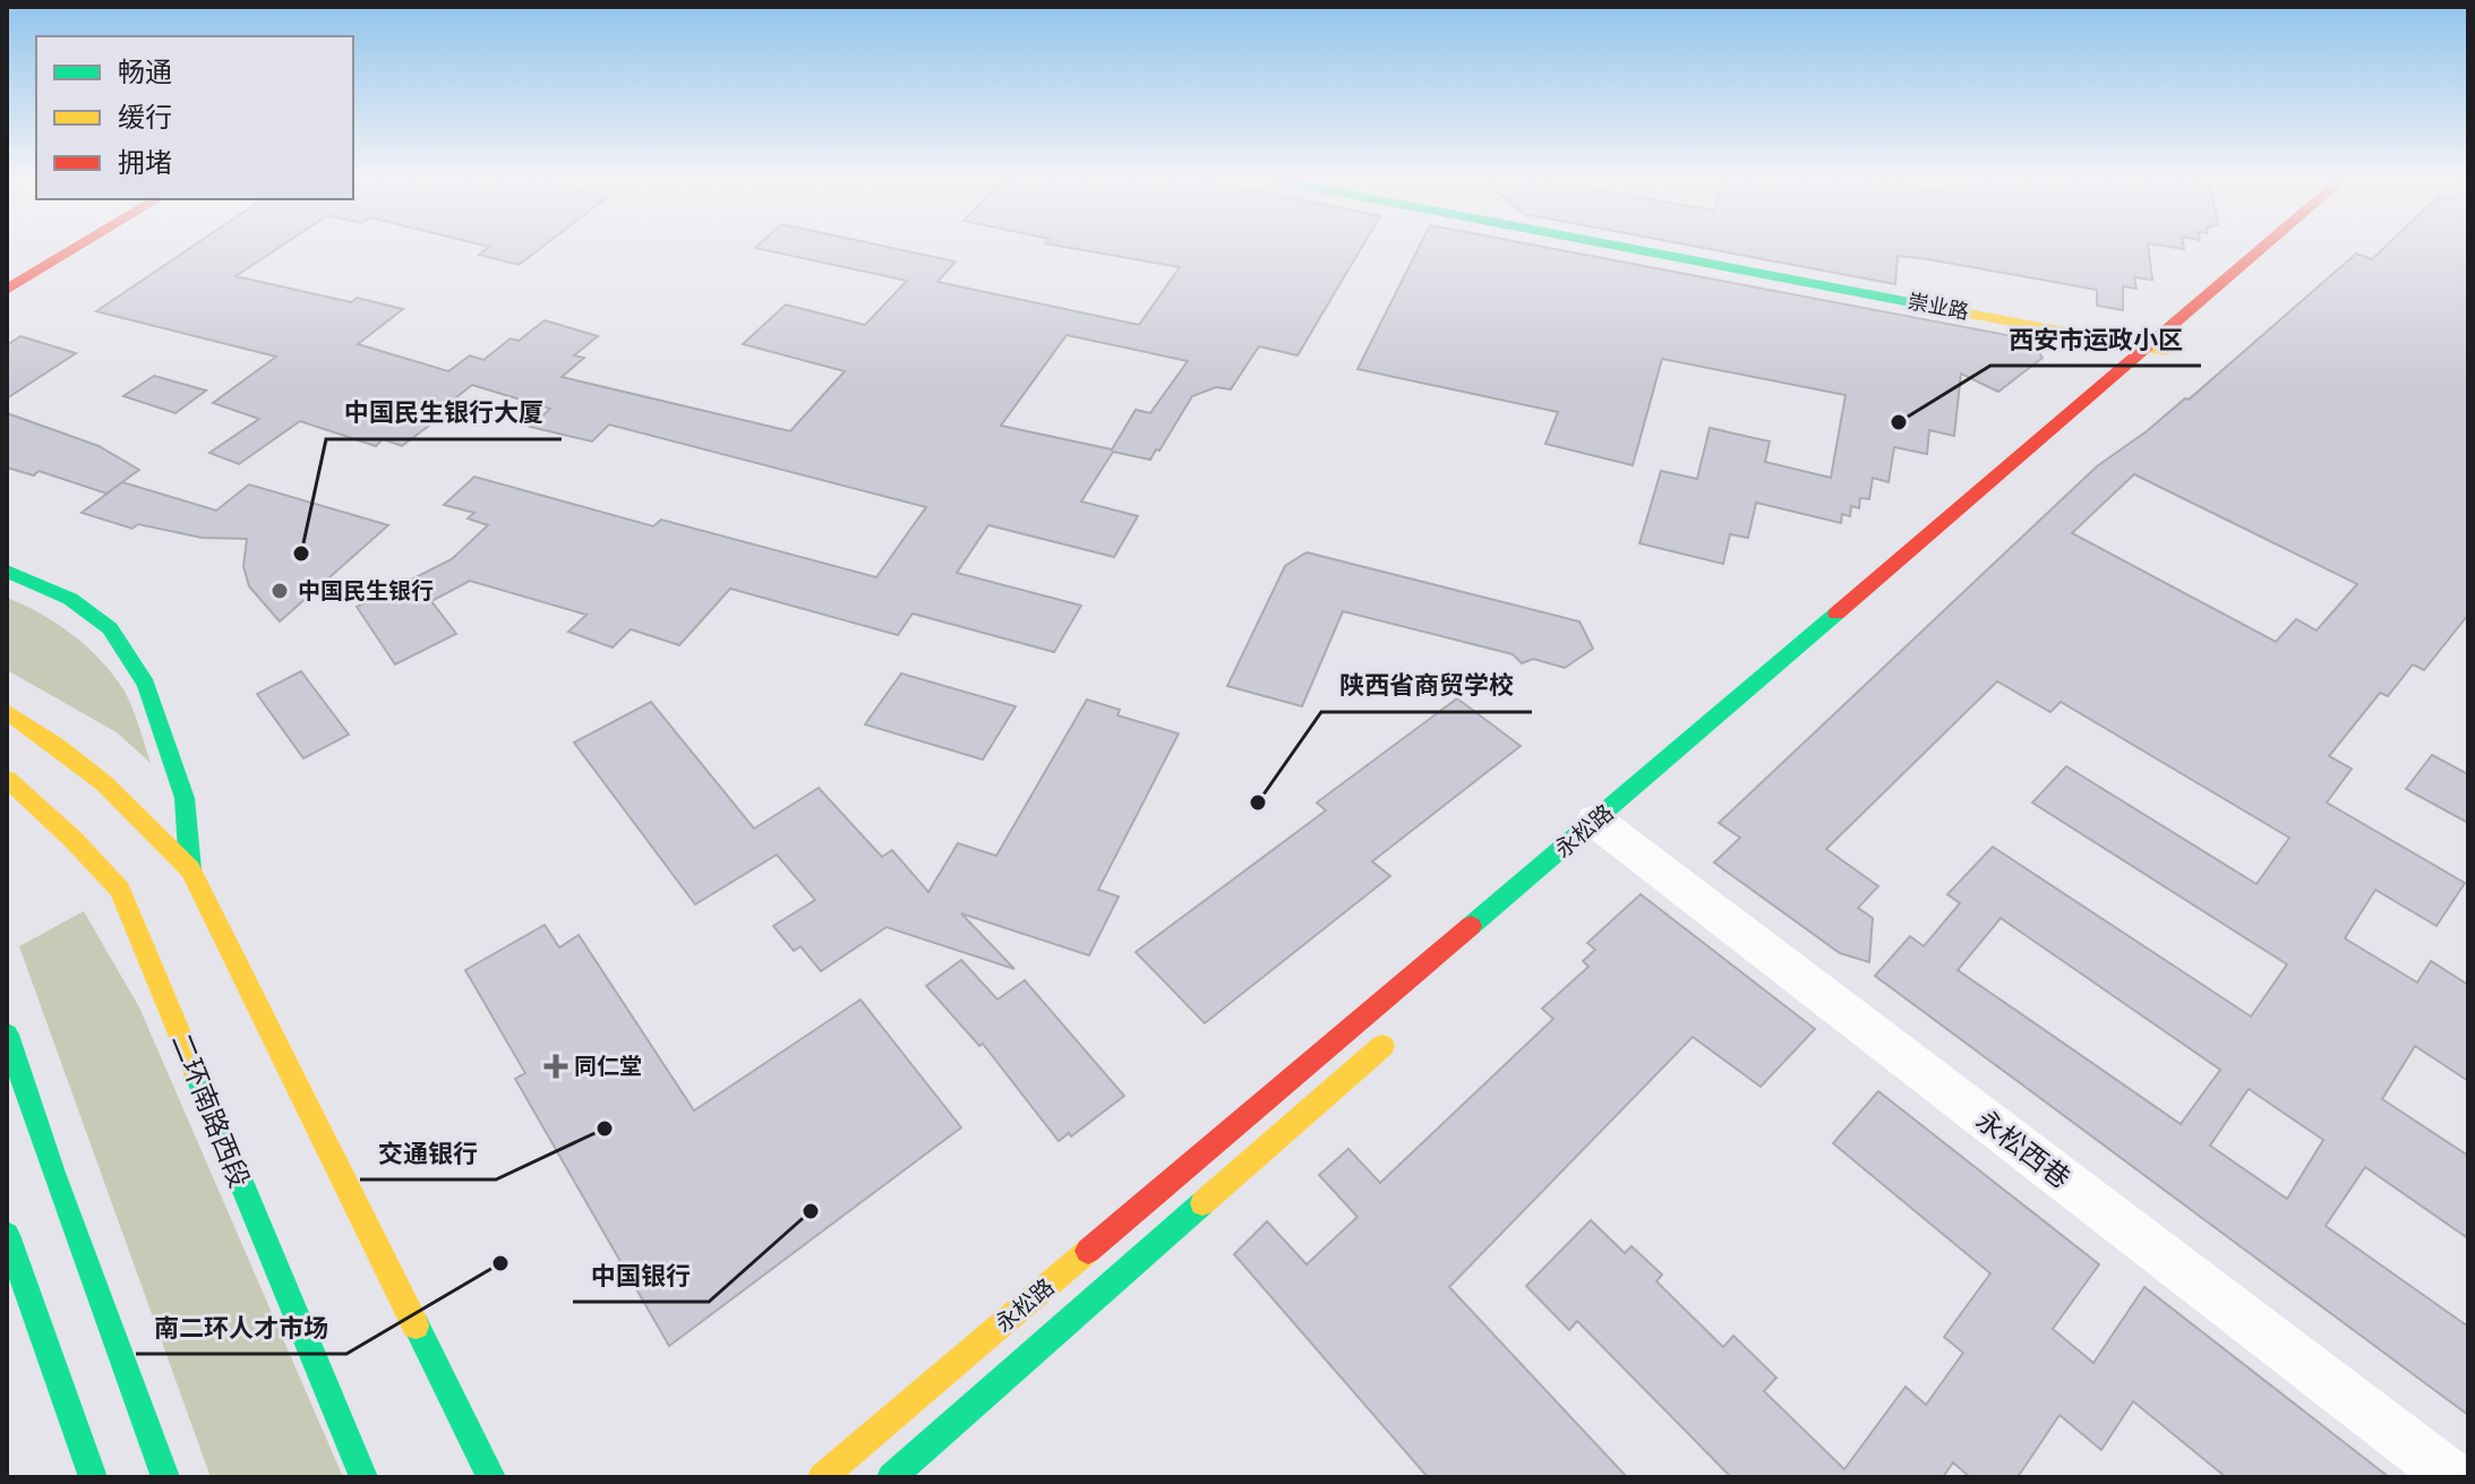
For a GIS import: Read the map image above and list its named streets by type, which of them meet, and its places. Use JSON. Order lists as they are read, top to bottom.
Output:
{
  "streets": {
    "main road": ["崇业路", "永松路", "二环南路西段"],
    "street": ["永松西巷"]
  },
  "crossings": [
    ["崇业路", "永松路"],
    ["永松路", "永松西巷"]
  ],
  "places": {
    "other": [
      "西安市运政小区",
      "中国民生银行大厦",
      "中国民生银行",
      "陕西省商贸学校",
      "交通银行",
      "中国银行",
      "南二环人才市场"
    ],
    "health": ["同仁堂"]
  },
  "legend": ["畅通", "缓行", "拥堵"]
}
